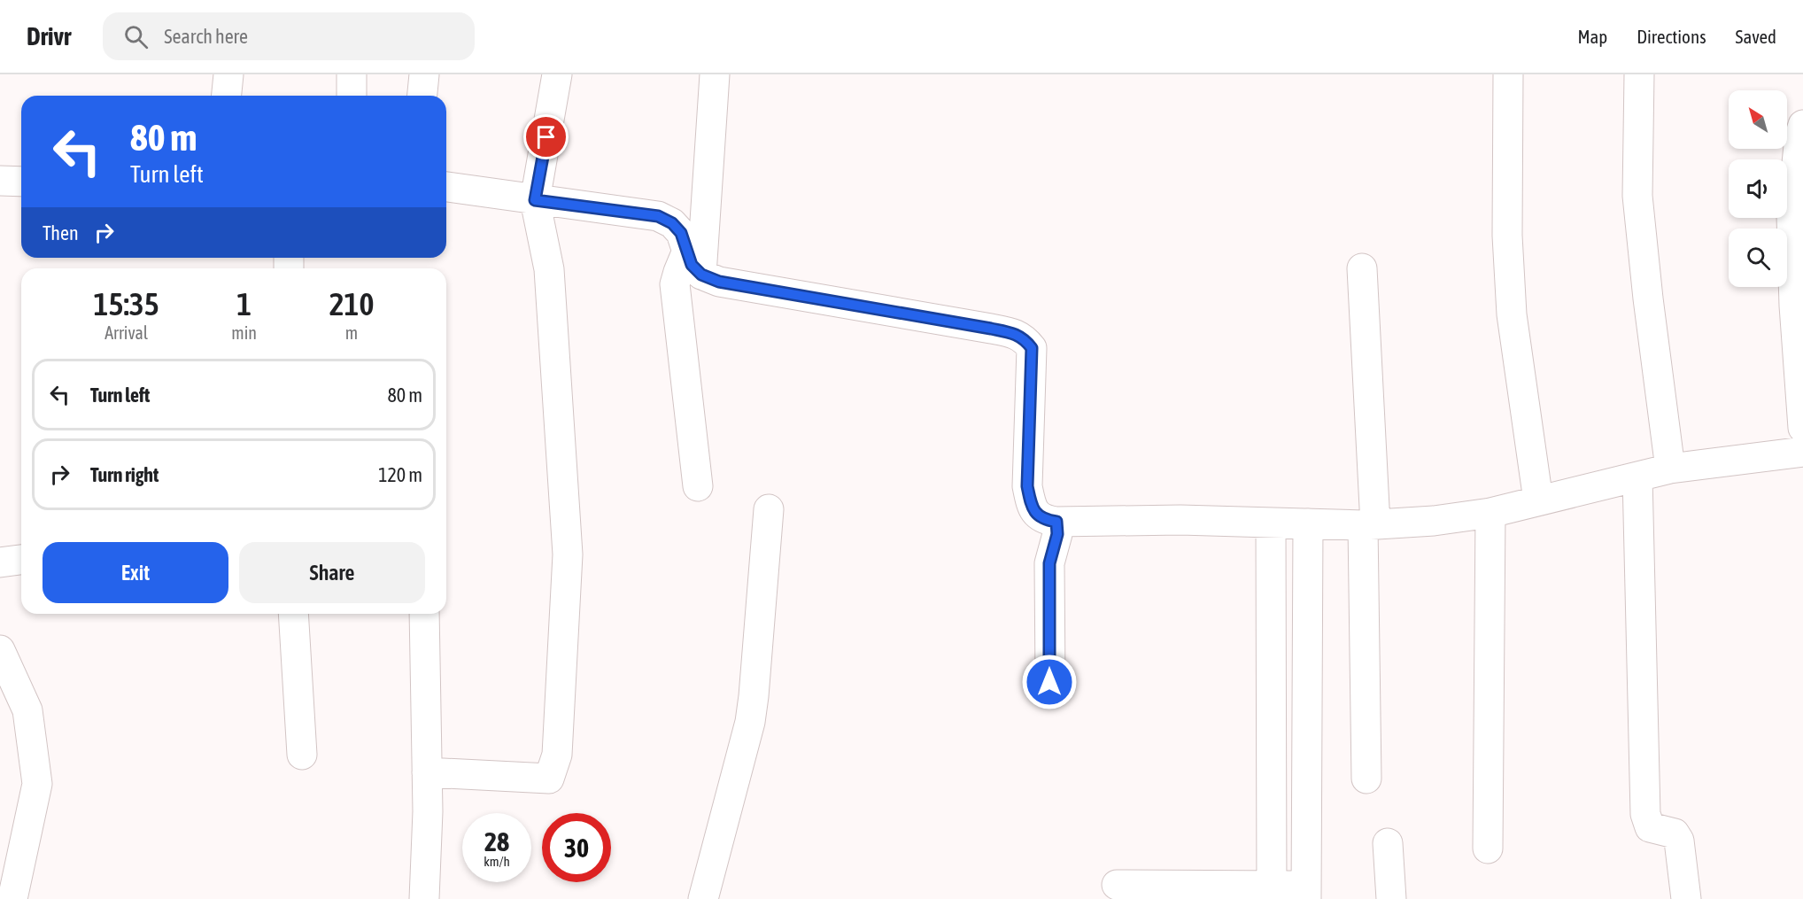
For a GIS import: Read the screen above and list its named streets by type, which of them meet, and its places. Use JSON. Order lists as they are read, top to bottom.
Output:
{
  "north": "top left",
  "page": {
    "header": "Drivr",
    "search": "Search here",
    "nav": ["Map", "Directions", "Saved"],
    "turn": ["80 m", "Turn left"],
    "then": "Then",
    "eta": [
      "15:35",
      "Arrival",
      "1",
      "min",
      "210",
      "m"
    ],
    "list": [
      {
        "name": "Turn left",
        "value": "80 m"
      },
      {
        "name": "Turn right",
        "value": "120 m"
      }
    ],
    "buttons": ["Exit", "Share"],
    "speed": "28 km/h",
    "limit": "30"
  }
}
